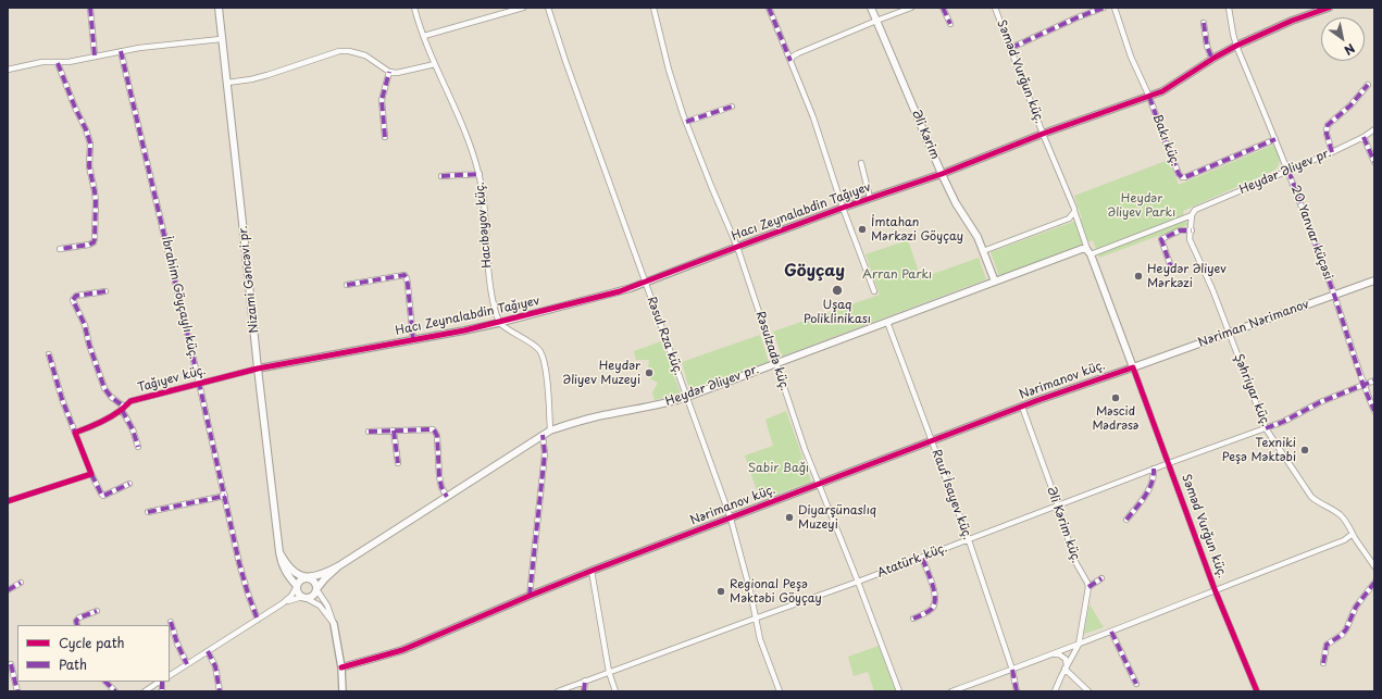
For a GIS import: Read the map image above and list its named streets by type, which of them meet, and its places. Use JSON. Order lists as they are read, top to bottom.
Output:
{
  "streets": {
    "main road": [
      "Əli Kərim",
      "Heydər Əliyev pr.",
      "Nizami Gəncəvi pr.",
      "Nəriman Nərimanov"
    ],
    "street": [
      "Səməd Vurğun küç.",
      "Bakı küç.",
      "Hacı Zeynalabdin Tağıyev",
      "Hacıbəyov küç.",
      "20 Yanvar küçəsi",
      "İbrahim Göyçaylı küç.",
      "Rəsul Rza küç.",
      "Rəsulzadə küç.",
      "Tağıyev küç.",
      "Nərimanov küç.",
      "Şəhriyar küç.",
      "Rauf İsayev küç.",
      "Əli Kərim küç.",
      "Atatürk küç."
    ]
  },
  "crossings": [
    ["Səməd Vurğun küç.", "Heydər Əliyev pr."],
    ["Səməd Vurğun küç.", "Hacı Zeynalabdin Tağıyev"],
    ["Səməd Vurğun küç.", "Nəriman Nərimanov"],
    ["Səməd Vurğun küç.", "Nərimanov küç."],
    ["Səməd Vurğun küç.", "Atatürk küç."],
    ["Əli Kərim", "Heydər Əliyev pr."],
    ["Əli Kərim", "Hacı Zeynalabdin Tağıyev"],
    ["Bakı küç.", "Hacı Zeynalabdin Tağıyev"],
    ["Bakı küç.", "20 Yanvar küçəsi"],
    ["Heydər Əliyev pr.", "20 Yanvar küçəsi"],
    ["Heydər Əliyev pr.", "Rəsul Rza küç."],
    ["Heydər Əliyev pr.", "Rəsulzadə küç."],
    ["Heydər Əliyev pr.", "Şəhriyar küç."],
    ["Heydər Əliyev pr.", "Rauf İsayev küç."],
    ["Hacı Zeynalabdin Tağıyev", "Hacıbəyov küç."],
    ["Hacı Zeynalabdin Tağıyev", "20 Yanvar küçəsi"],
    ["Hacı Zeynalabdin Tağıyev", "Nizami Gəncəvi pr."],
    ["Hacı Zeynalabdin Tağıyev", "Rəsul Rza küç."],
    ["Hacı Zeynalabdin Tağıyev", "Rəsulzadə küç."],
    ["Hacı Zeynalabdin Tağıyev", "Tağıyev küç."],
    ["20 Yanvar küçəsi", "Nəriman Nərimanov"],
    ["20 Yanvar küçəsi", "Atatürk küç."],
    ["Nizami Gəncəvi pr.", "Tağıyev küç."],
    ["İbrahim Göyçaylı küç.", "Tağıyev küç."],
    ["Nəriman Nərimanov", "Nərimanov küç."],
    ["Nəriman Nərimanov", "Şəhriyar küç."],
    ["Rəsul Rza küç.", "Nərimanov küç."],
    ["Rəsul Rza küç.", "Atatürk küç."],
    ["Rəsulzadə küç.", "Nərimanov küç."],
    ["Rəsulzadə küç.", "Atatürk küç."],
    ["Nərimanov küç.", "Rauf İsayev küç."],
    ["Nərimanov küç.", "Əli Kərim küç."],
    ["Şəhriyar küç.", "Atatürk küç."],
    ["Rauf İsayev küç.", "Atatürk küç."],
    ["Əli Kərim küç.", "Atatürk küç."]
  ],
  "districts": ["Göyçay"],
  "parks": ["Heydər Əliyev Parkı", "Arran Parkı", "Sabir Bağı"],
  "places": [
    "İmtahan Mərkəzi Göyçay",
    "Heydər Əliyev Mərkəzi",
    "Uşaq Poliklinikası",
    "Heydər Əliyev Muzeyi",
    "Məscid Mədrəsə",
    "Texniki Peşə Məktəbi",
    "Diyarşünaslıq Muzeyi",
    "Regional Peşə Məktəbi Göyçay"
  ],
  "legend": ["Cycle path", "Path"],
  "north": "bottom right"
}
